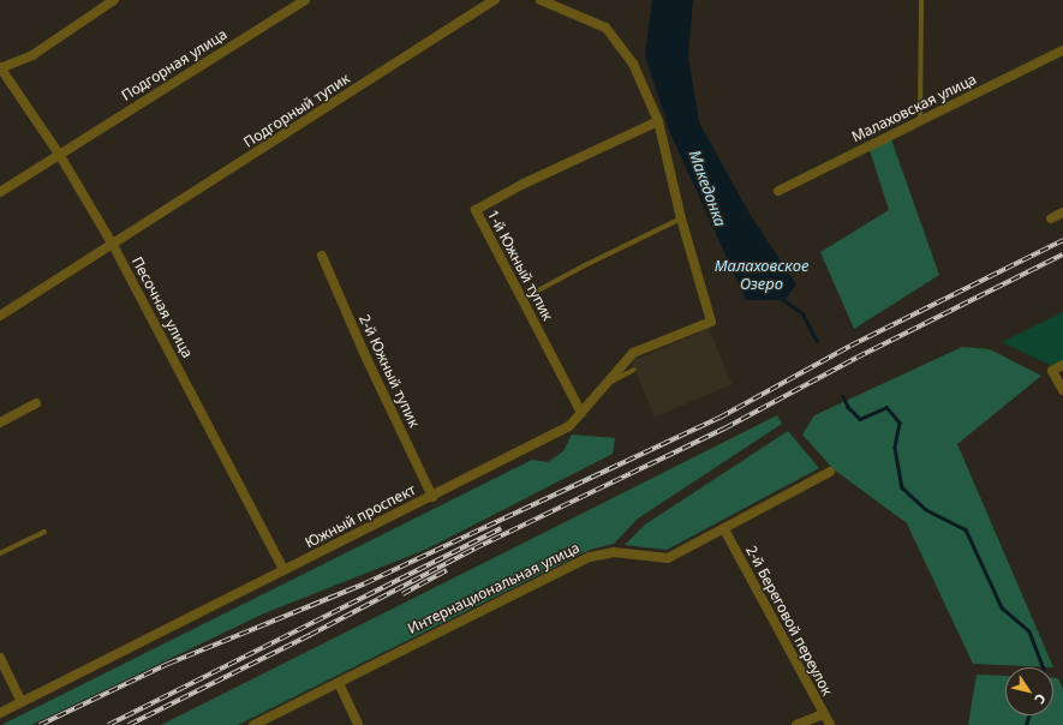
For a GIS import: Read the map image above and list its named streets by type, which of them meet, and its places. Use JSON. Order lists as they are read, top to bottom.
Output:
{
  "streets": {
    "street": [
      "Подгорная улица",
      "Малаховская улица",
      "Подгорный тупик",
      "1-й Южный тупик",
      "Песочная улица",
      "2-й Южный тупик",
      "Южный проспект",
      "Интернациональная улица",
      "2-й Береговой переулок"
    ]
  },
  "crossings": [
    ["Подгорная улица", "Песочная улица"],
    ["Подгорный тупик", "Песочная улица"],
    ["1-й Южный тупик", "Южный проспект"],
    ["Песочная улица", "Южный проспект"],
    ["2-й Южный тупик", "Южный проспект"],
    ["Интернациональная улица", "2-й Береговой переулок"]
  ],
  "water": ["Македонка", "Малаховское Озеро"],
  "north": "bottom right"
}
